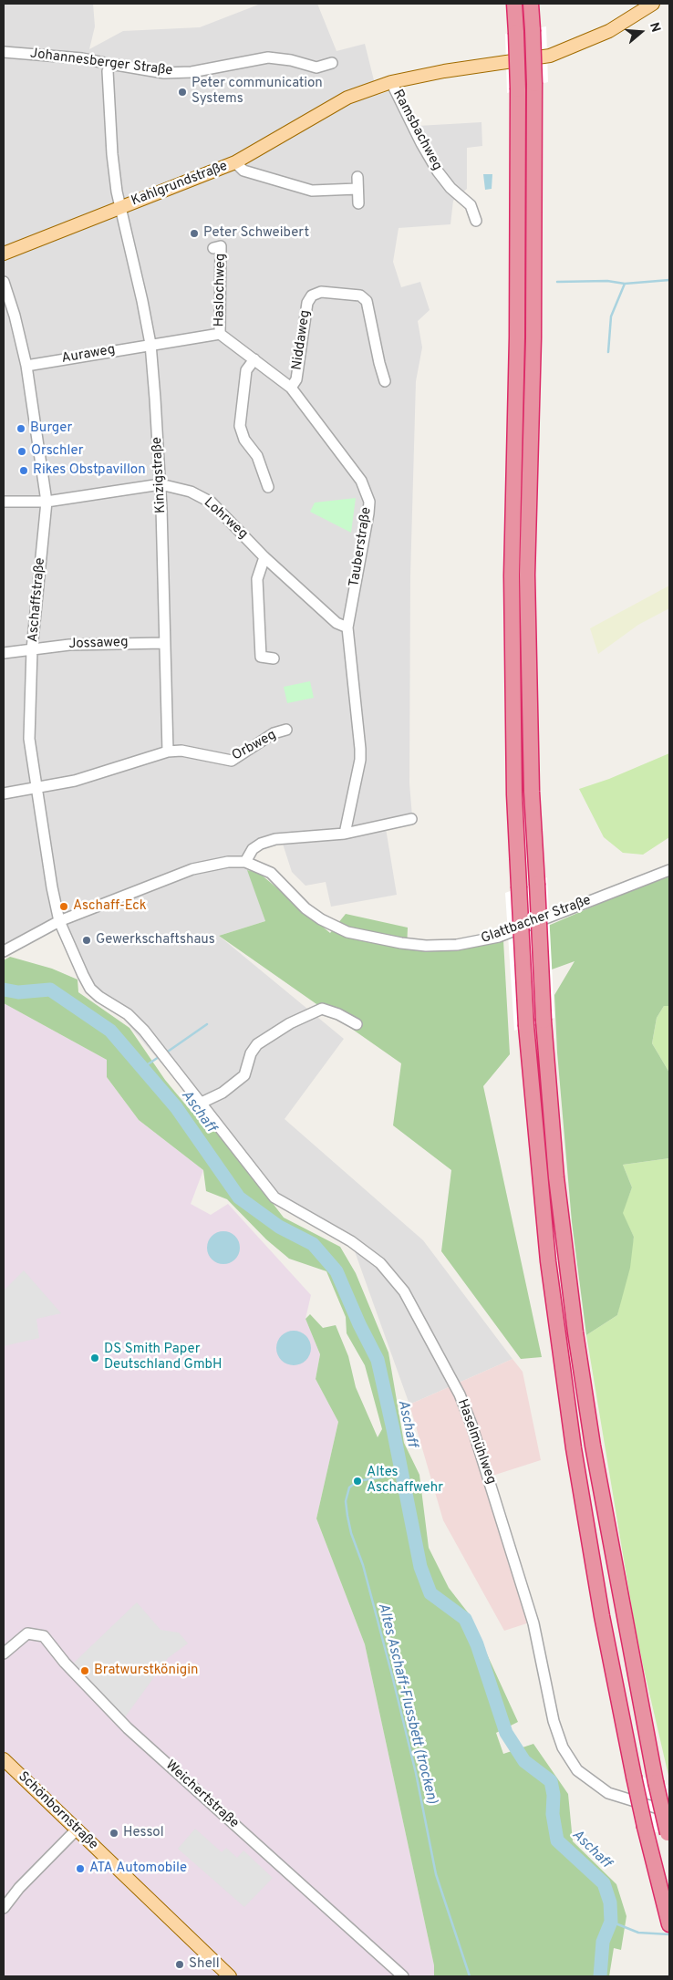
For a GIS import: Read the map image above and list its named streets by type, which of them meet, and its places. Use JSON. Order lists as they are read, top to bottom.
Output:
{
  "streets": {
    "main road": ["Kahlgrundstraße", "Schönbornstraße"],
    "street": [
      "Johannesberger Straße",
      "Ramsbachweg",
      "Haslochweg",
      "Niddaweg",
      "Auraweg",
      "Kinzigstraße",
      "Lohrweg",
      "Tauberstraße",
      "Aschaffstraße",
      "Jossaweg",
      "Orbweg",
      "Glattbacher Straße",
      "Haselmühlweg",
      "Weichertstraße"
    ]
  },
  "crossings": [
    ["Johannesberger Straße", "Kinzigstraße"],
    ["Ramsbachweg", "Kahlgrundstraße"],
    ["Kahlgrundstraße", "Kinzigstraße"],
    ["Haslochweg", "Tauberstraße"],
    ["Niddaweg", "Tauberstraße"],
    ["Auraweg", "Kinzigstraße"],
    ["Auraweg", "Aschaffstraße"],
    ["Kinzigstraße", "Lohrweg"],
    ["Kinzigstraße", "Jossaweg"],
    ["Kinzigstraße", "Orbweg"],
    ["Lohrweg", "Tauberstraße"],
    ["Lohrweg", "Aschaffstraße"],
    ["Aschaffstraße", "Jossaweg"],
    ["Aschaffstraße", "Glattbacher Straße"],
    ["Aschaffstraße", "Haselmühlweg"],
    ["Glattbacher Straße", "Haselmühlweg"]
  ],
  "water": ["Aschaff", "Altes Aschaff-Flussbett (trocken)"],
  "places": [
    "Peter communication Systems",
    "Peter Schweibert",
    "Burger",
    "Orschler",
    "Rikes Obstpavillon",
    "Aschaff-Eck",
    "Gewerkschaftshaus",
    "DS Smith Paper Deutschland GmbH",
    "Altes Aschaffwehr",
    "Bratwurstkönigin",
    "Hessol",
    "ATA Automobile",
    "Shell"
  ],
  "north": "right"
}
